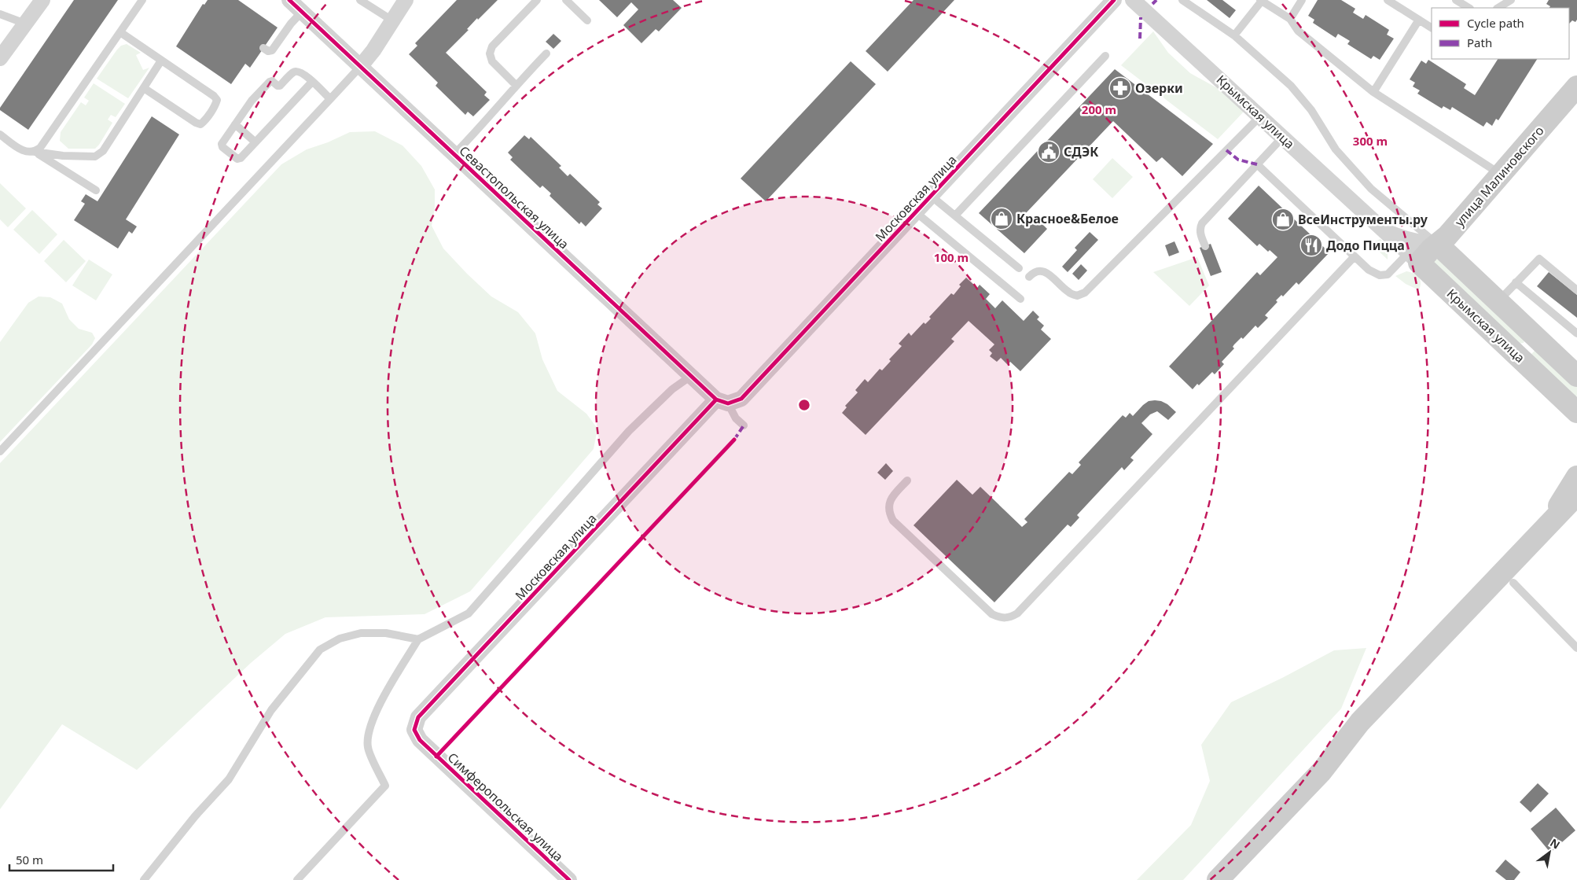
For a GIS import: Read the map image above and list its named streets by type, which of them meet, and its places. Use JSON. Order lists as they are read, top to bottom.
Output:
{
  "streets": {
    "main road": ["Крымская улица", "улица Малиновского"],
    "street": ["Севастопольская улица", "Московская улица", "Симферопольская улица"]
  },
  "crossings": [
    ["Крымская улица", "улица Малиновского"],
    ["Севастопольская улица", "Московская улица"],
    ["Московская улица", "Симферопольская улица"]
  ],
  "places": {
    "pharmacy": ["Озерки"],
    "public building": ["СДЭК"],
    "shop": ["Красное&Белое", "ВсеИнструменты.ру"],
    "restaurant": ["Додо Пицца"]
  },
  "legend": ["Cycle path", "Path"],
  "scale_bar": "50 m",
  "north": "top right",
  "rings": ["200 m", "300 m", "100 m"]
}
